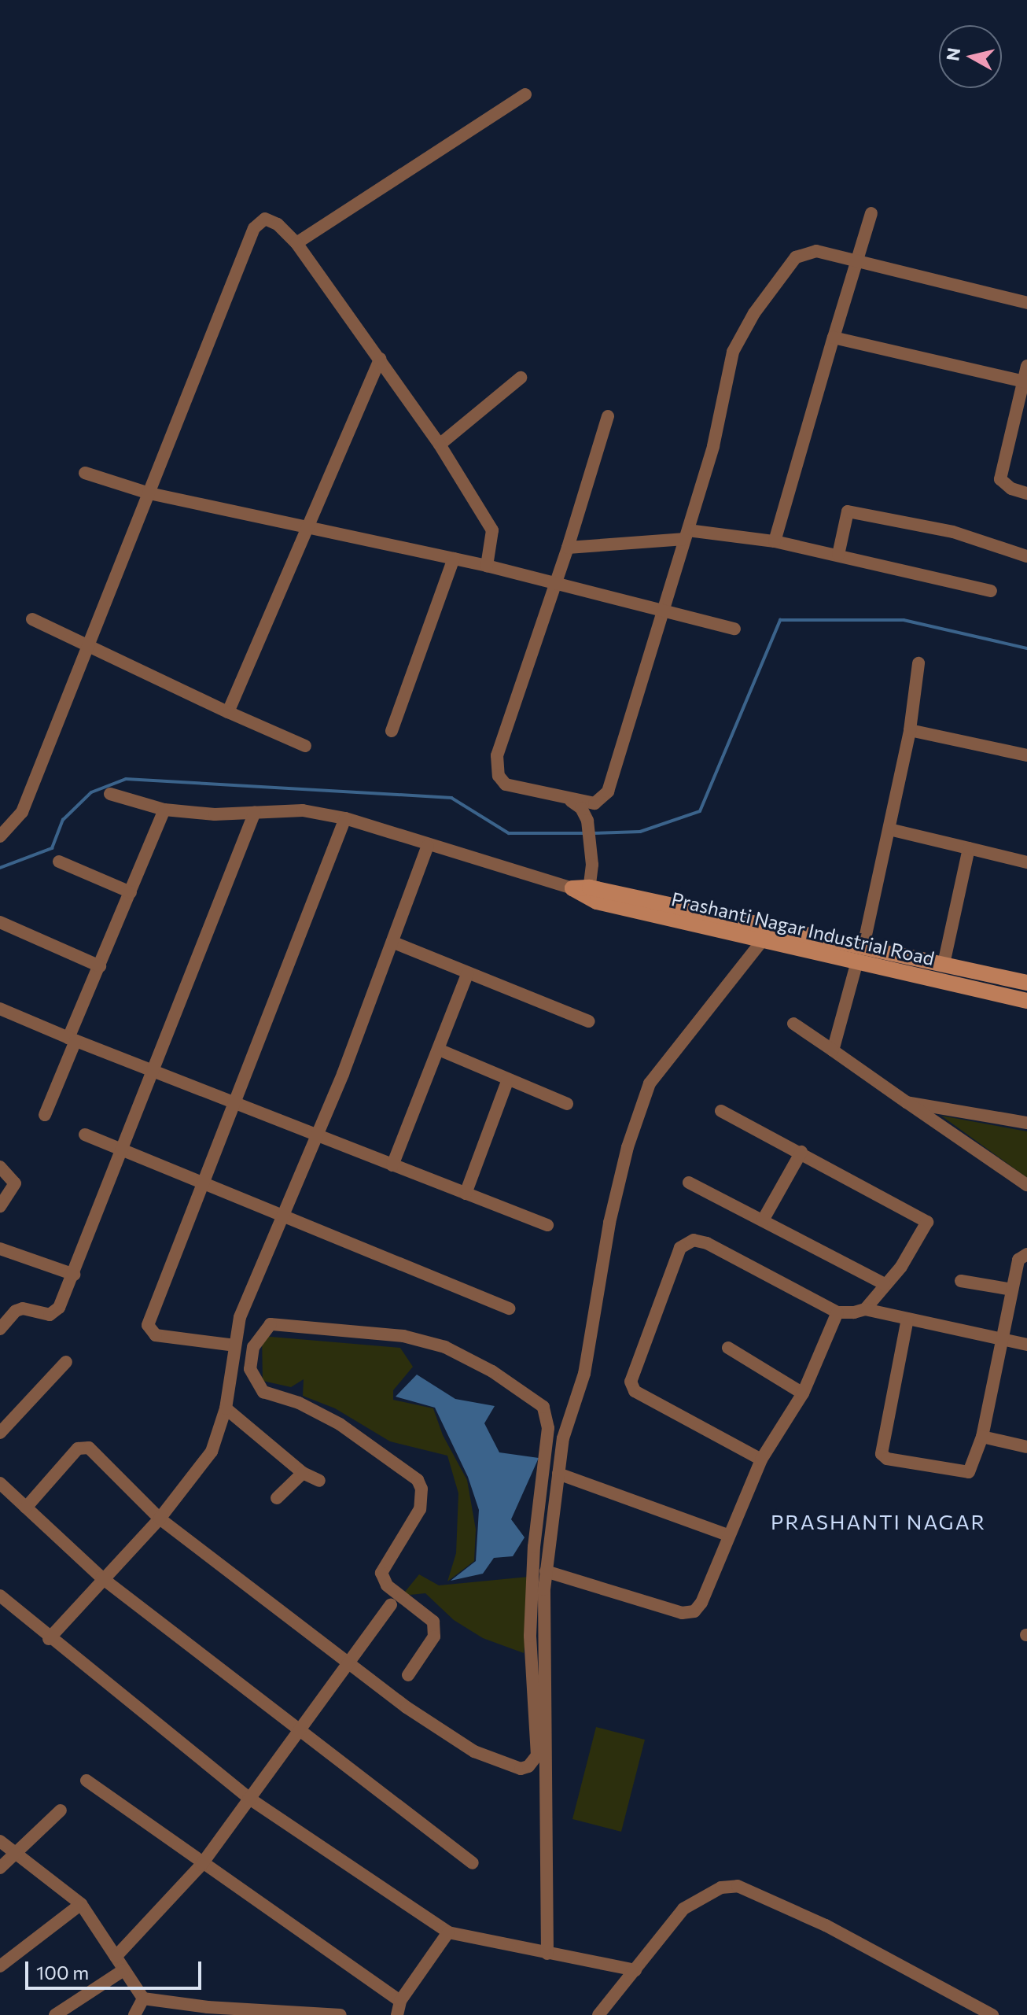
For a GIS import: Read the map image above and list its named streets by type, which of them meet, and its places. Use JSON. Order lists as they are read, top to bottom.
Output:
{
  "streets": {
    "street": ["Prashanti Nagar Industrial Road"]
  },
  "districts": ["PRASHANTI NAGAR"],
  "scale_bar": "100 m",
  "north": "left"
}
